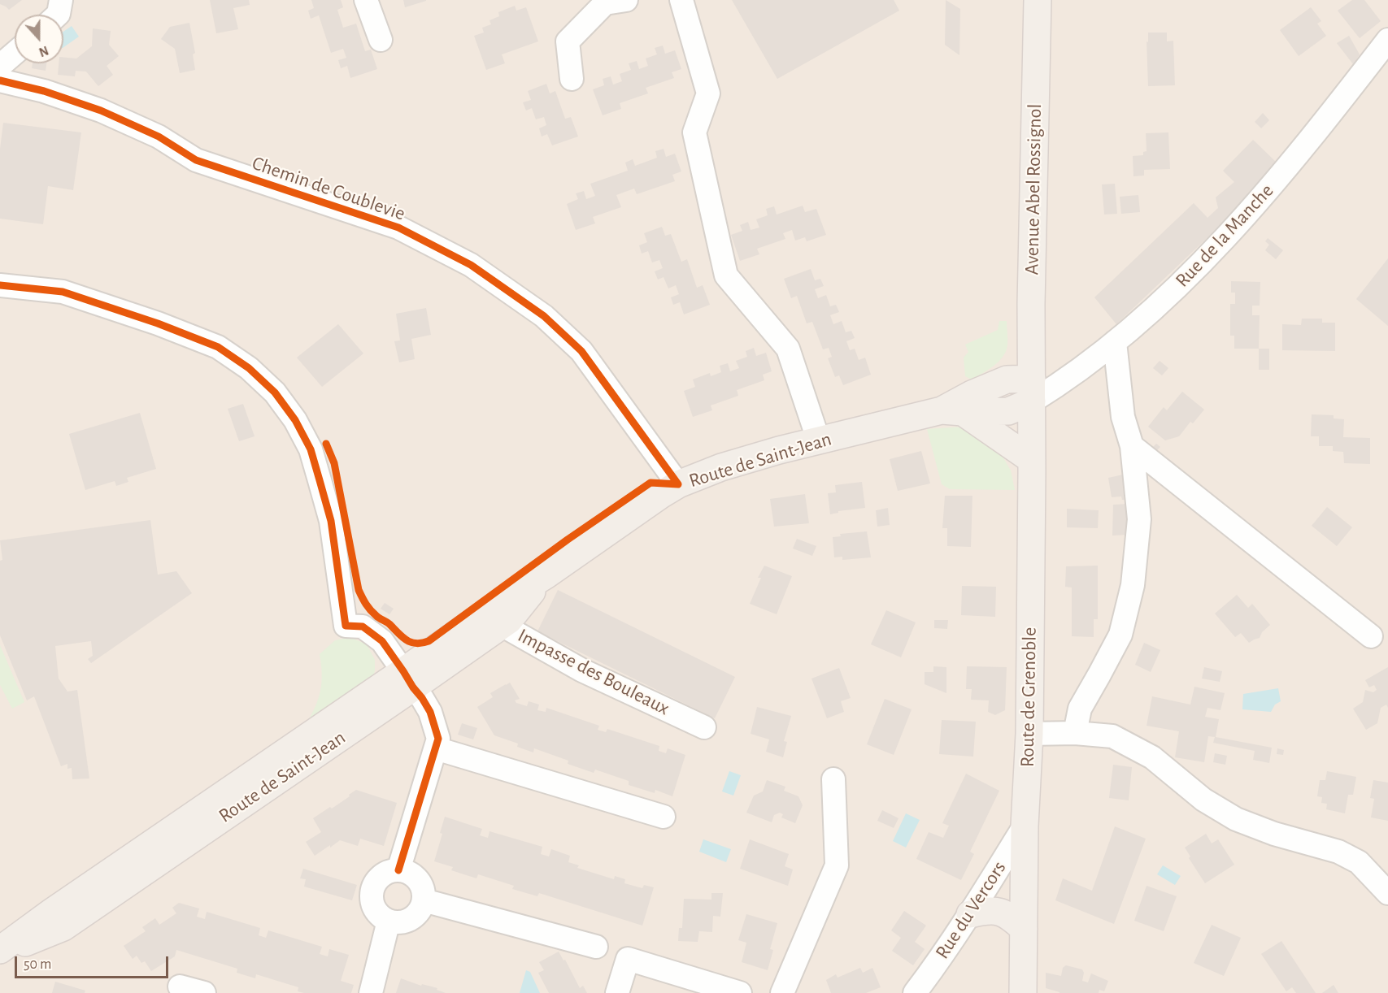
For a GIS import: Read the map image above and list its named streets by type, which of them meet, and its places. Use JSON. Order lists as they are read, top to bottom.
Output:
{
  "streets": {
    "main road": ["Avenue Abel Rossignol", "Route de Saint-Jean", "Route de Grenoble"],
    "street": [
      "Chemin de Coublevie",
      "Rue de la Manche",
      "Impasse des Bouleaux",
      "Rue du Vercors"
    ]
  },
  "crossings": [
    ["Chemin de Coublevie", "Route de Saint-Jean"],
    ["Avenue Abel Rossignol", "Rue de la Manche"],
    ["Avenue Abel Rossignol", "Route de Saint-Jean"],
    ["Avenue Abel Rossignol", "Route de Grenoble"],
    ["Rue de la Manche", "Route de Saint-Jean"],
    ["Rue de la Manche", "Route de Grenoble"],
    ["Route de Saint-Jean", "Impasse des Bouleaux"],
    ["Route de Saint-Jean", "Route de Grenoble"],
    ["Route de Grenoble", "Rue du Vercors"]
  ],
  "scale_bar": "50 m",
  "north": "bottom"
}
